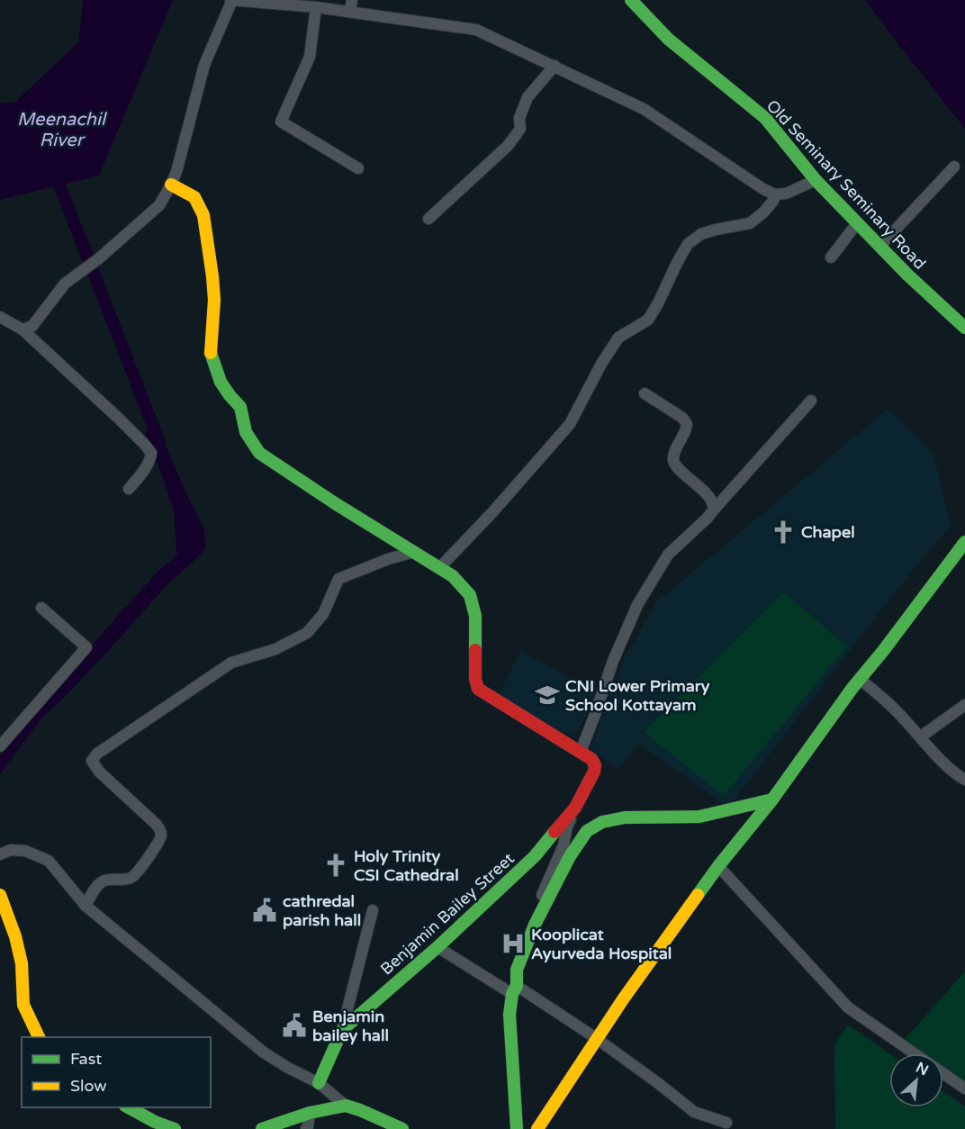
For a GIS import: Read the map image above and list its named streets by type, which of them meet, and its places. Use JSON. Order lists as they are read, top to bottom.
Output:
{
  "streets": {
    "main road": ["Old Seminary Seminary Road", "Benjamin Bailey Street"]
  },
  "water": ["Meenachil River"],
  "places": {
    "church": ["Chapel", "Holy Trinity CSI Cathedral"],
    "school or university": ["CNI Lower Primary School Kottayam"],
    "public building": ["cathredal parish hall", "Benjamin bailey hall"],
    "hospital": ["Kooplicat Ayurveda Hospital"]
  },
  "legend": ["Fast", "Slow"],
  "north": "top right"
}
